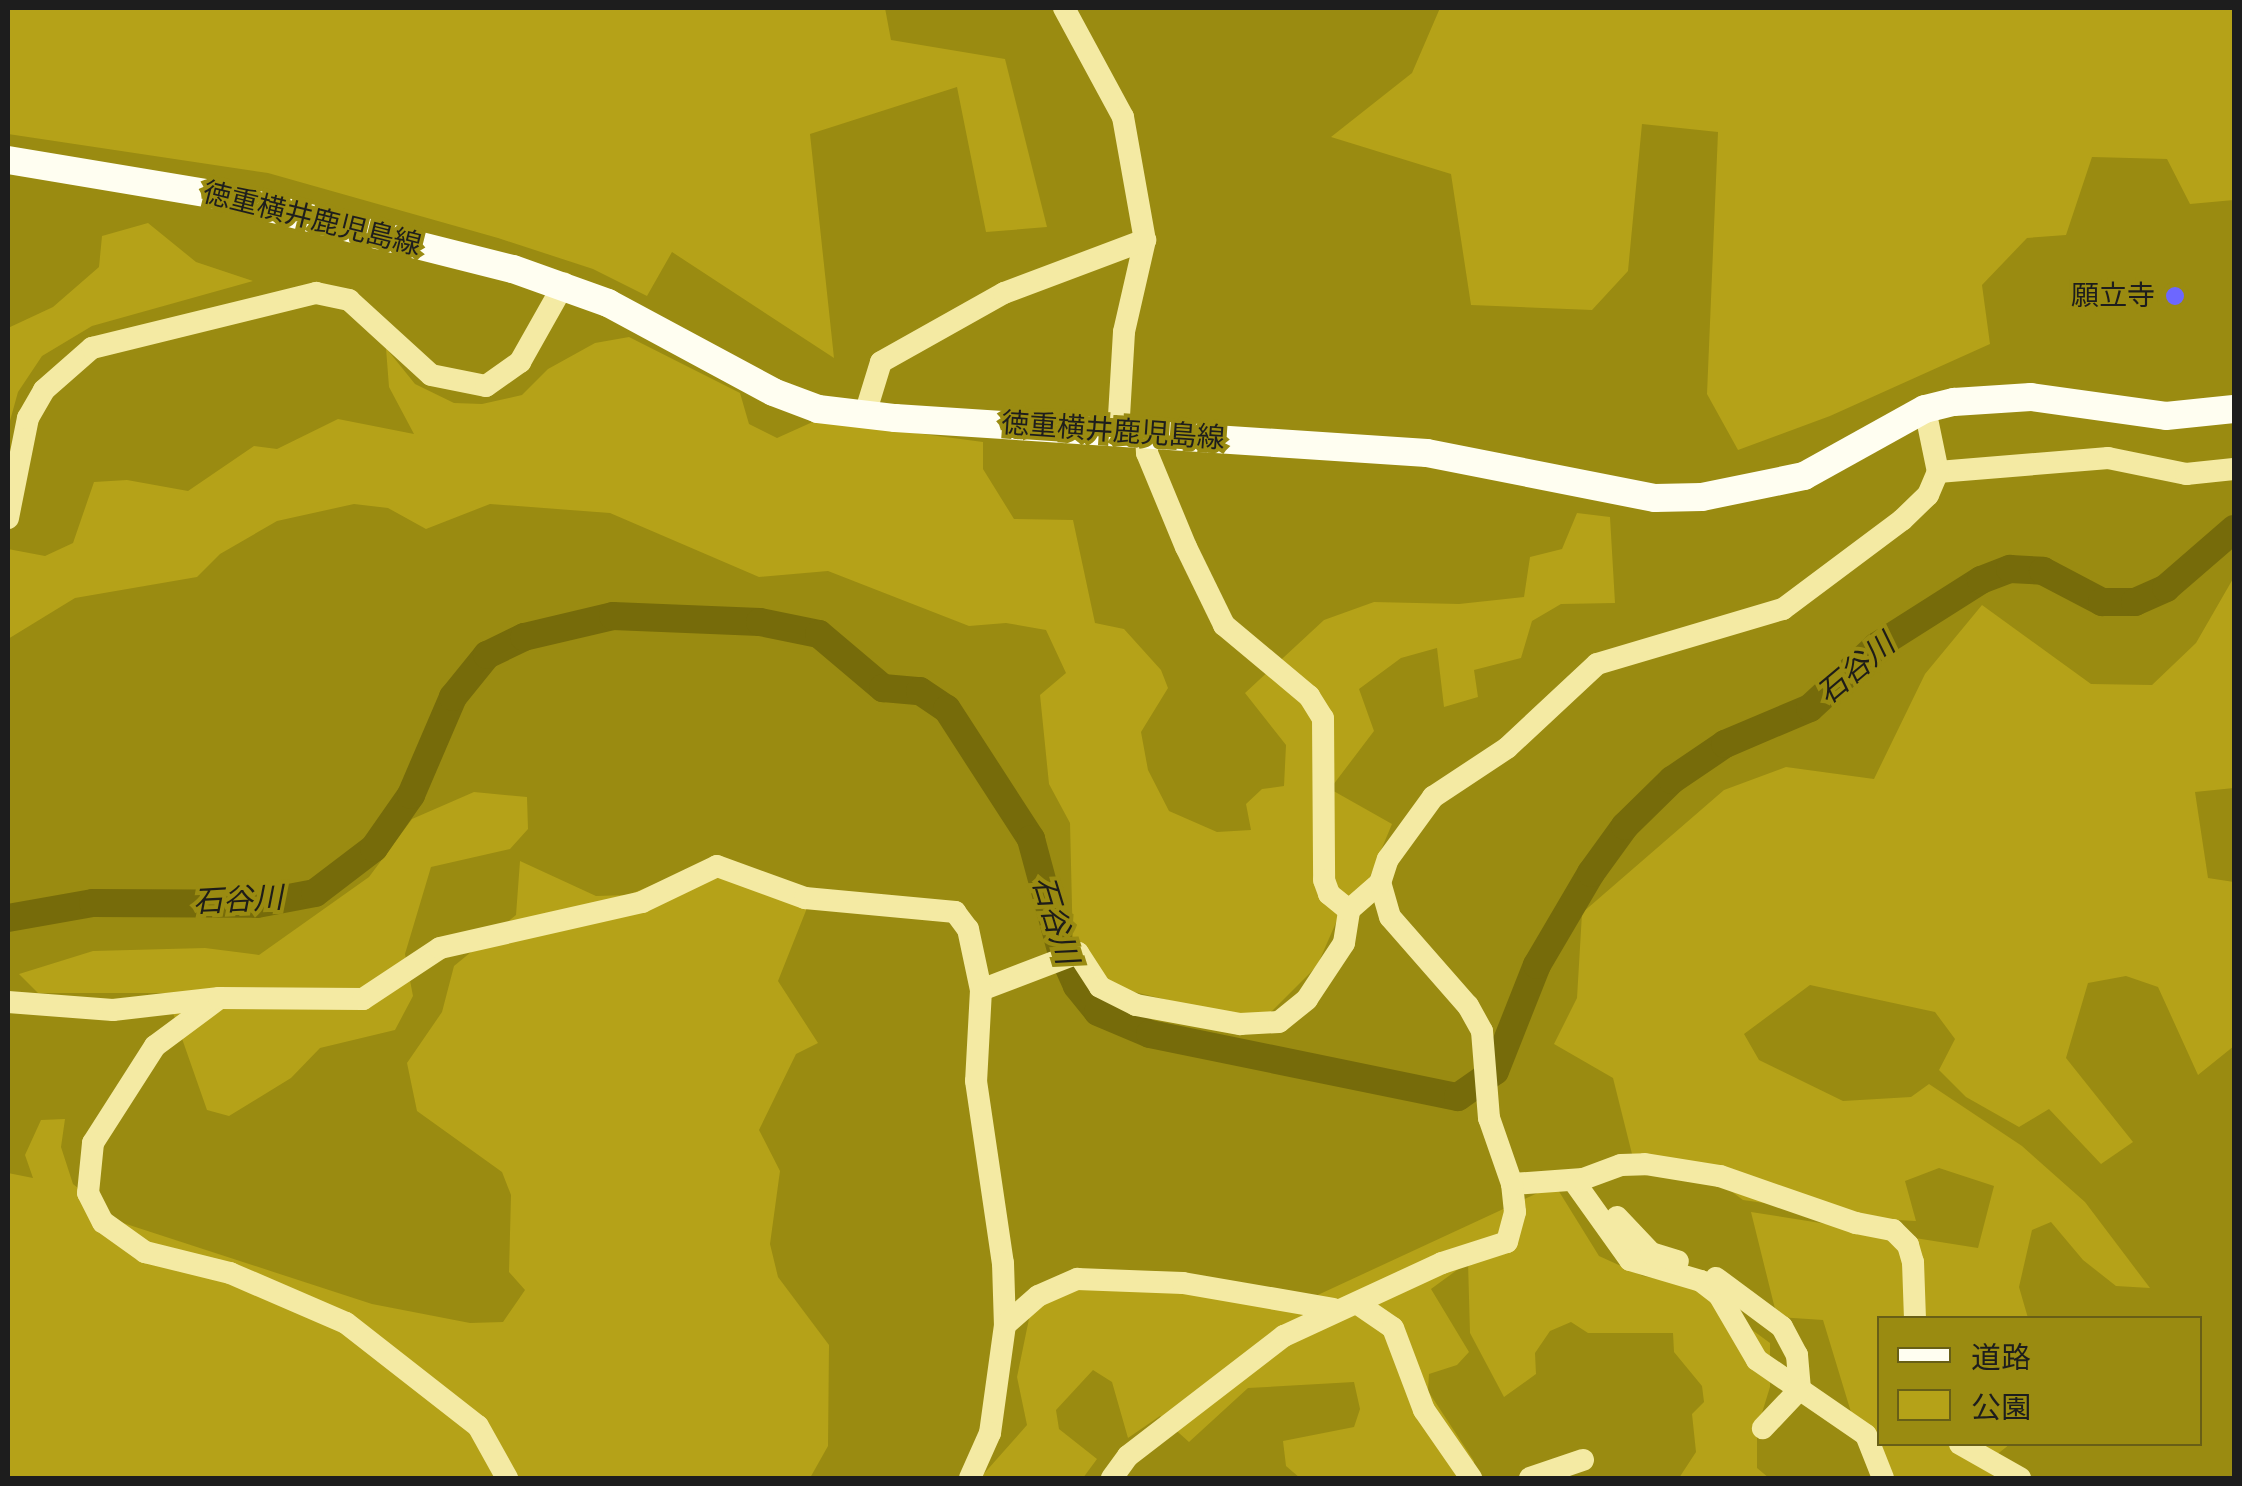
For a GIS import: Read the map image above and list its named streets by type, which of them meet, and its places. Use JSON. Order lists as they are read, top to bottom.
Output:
{
  "streets": {
    "main road": ["徳重横井鹿児島線"]
  },
  "water": ["石谷川"],
  "places": ["願立寺"],
  "legend": ["道路", "公園"]
}
